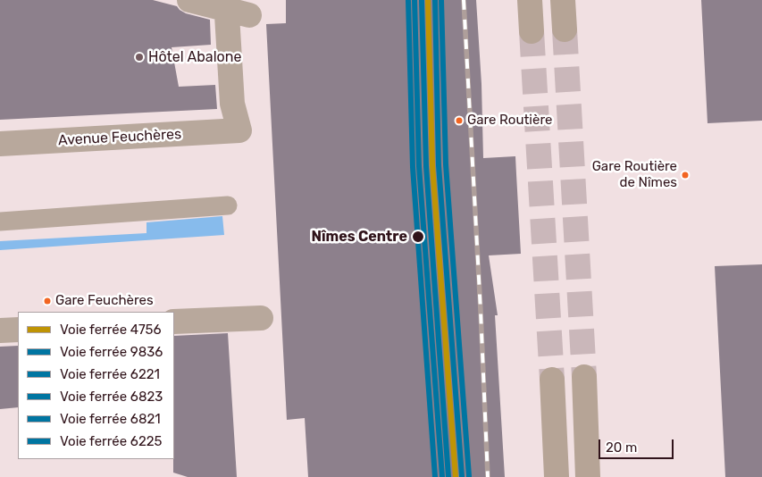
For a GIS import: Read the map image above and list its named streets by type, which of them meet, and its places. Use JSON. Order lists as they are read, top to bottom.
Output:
{
  "streets": {
    "street": ["Avenue Feuchères"]
  },
  "places": [
    "Hôtel Abalone",
    "Gare Routière",
    "Gare Routière de Nîmes",
    "Nîmes Centre",
    "Gare Feuchères"
  ],
  "lines": [
    "rail line 4756",
    "rail line 9836",
    "rail line 6221",
    "rail line 6823",
    "rail line 6821",
    "rail line 6225"
  ],
  "legend": [
    "Voie ferrée 4756",
    "Voie ferrée 9836",
    "Voie ferrée 6221",
    "Voie ferrée 6823",
    "Voie ferrée 6821",
    "Voie ferrée 6225"
  ],
  "scale_bar": "20 m"
}
